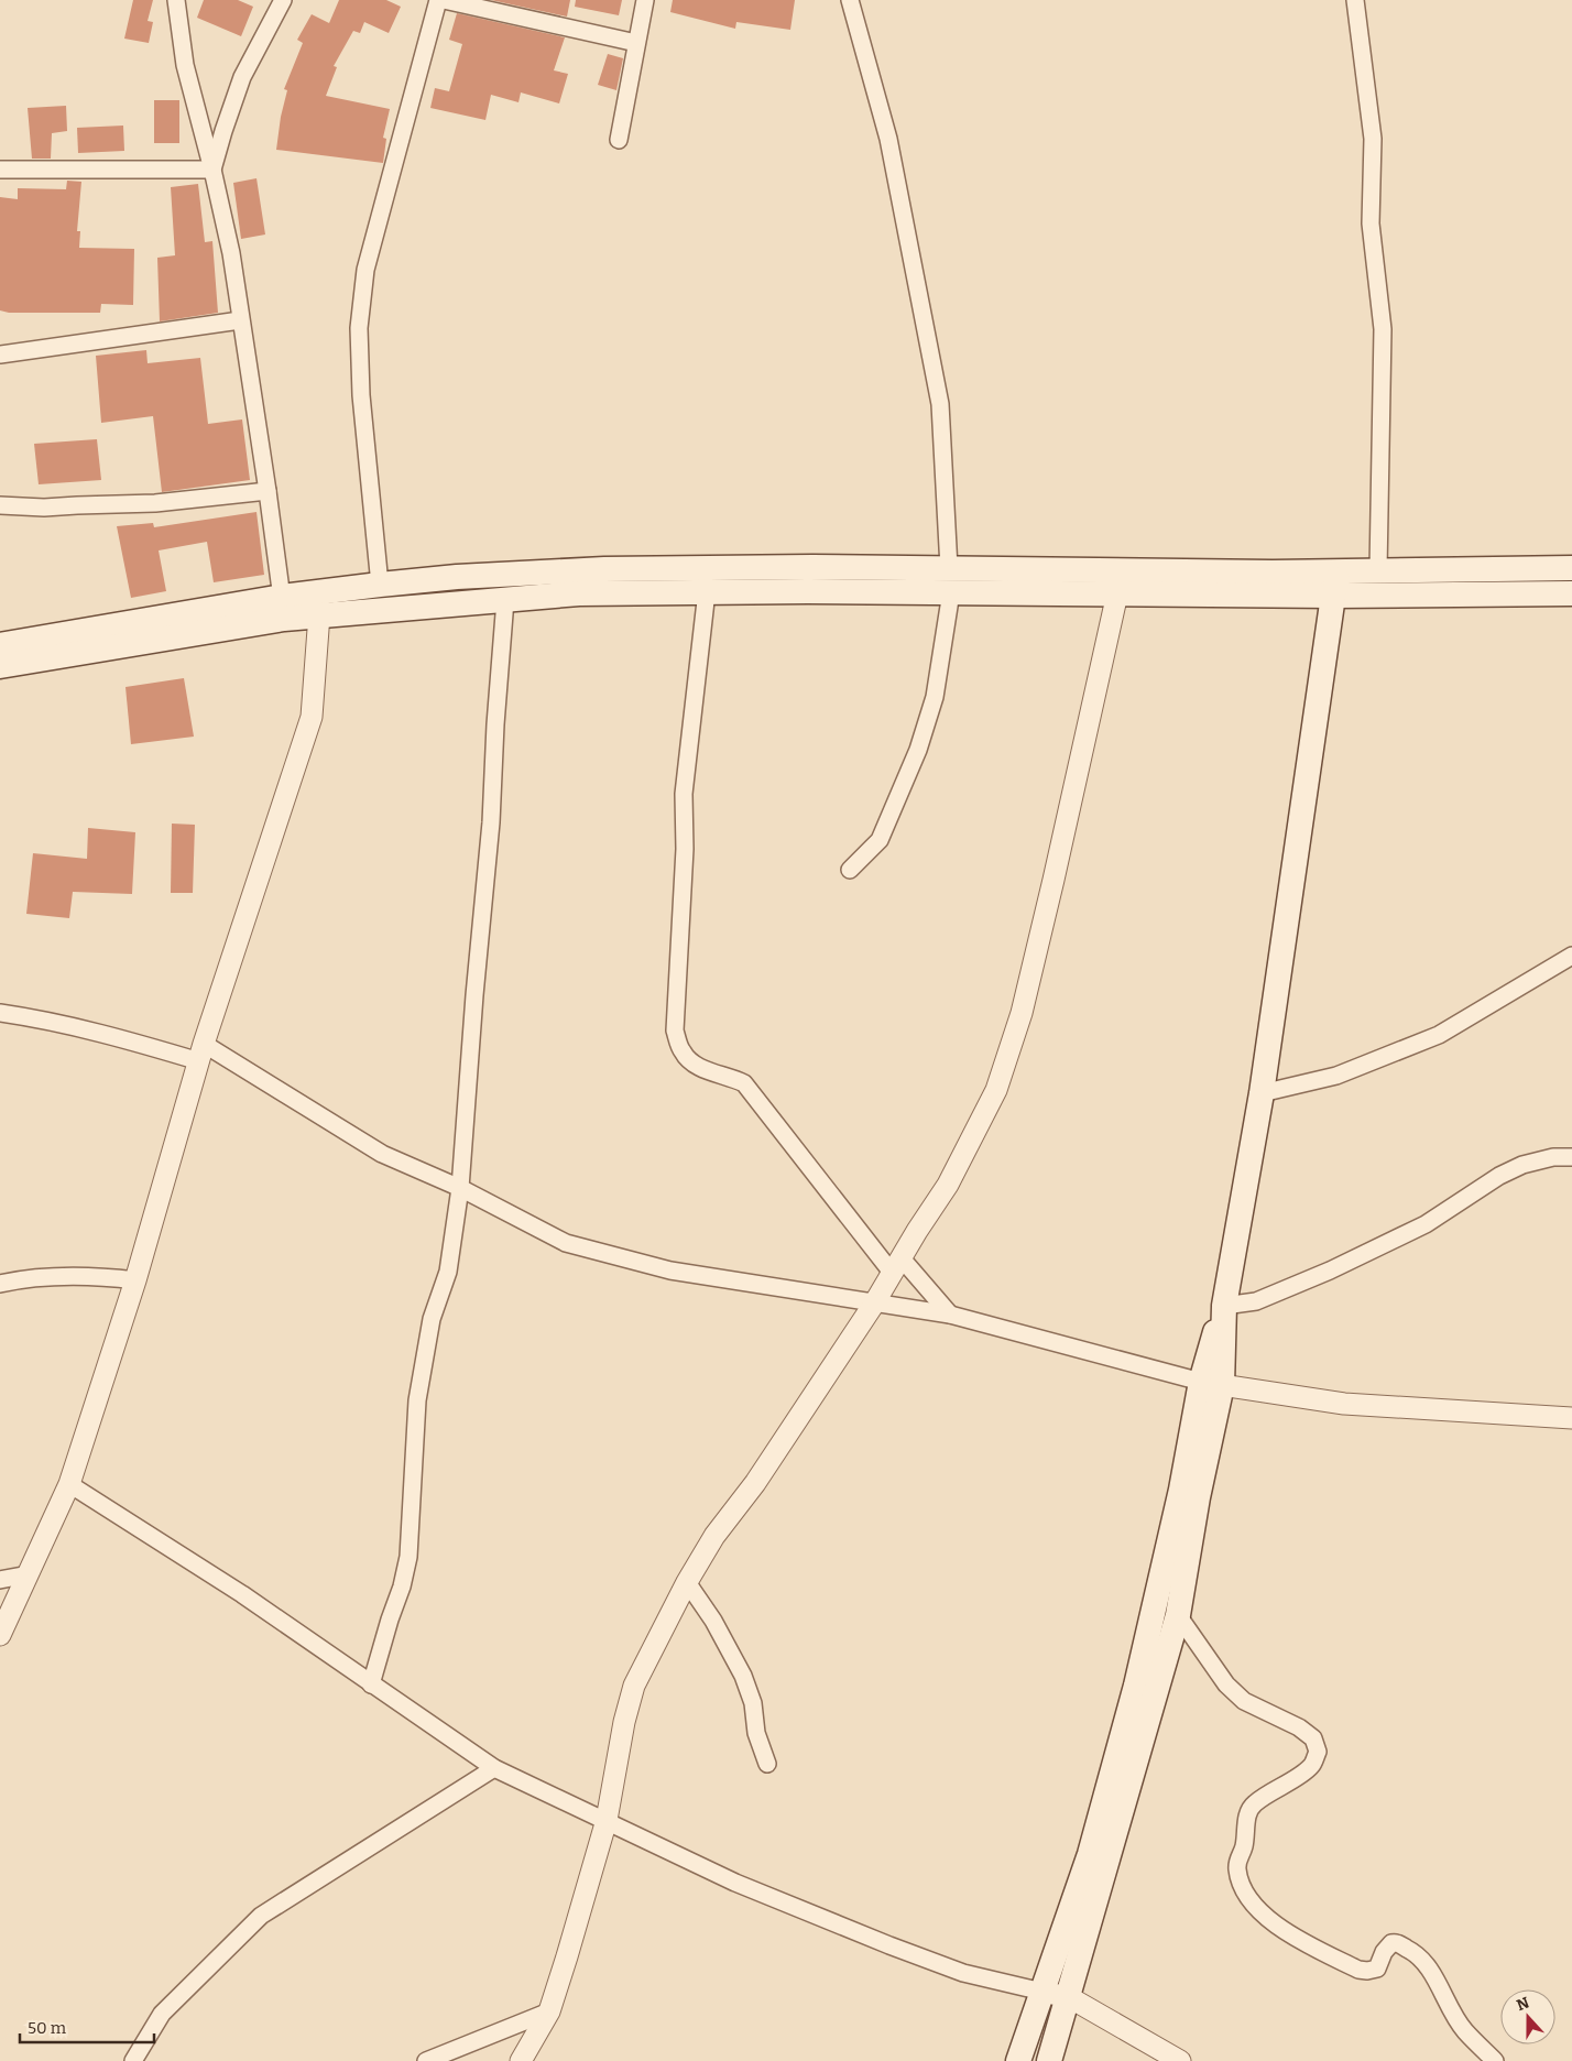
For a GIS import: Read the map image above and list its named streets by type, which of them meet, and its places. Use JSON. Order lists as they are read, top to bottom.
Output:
{
  "scale_bar": "50 m",
  "north": "top"
}
